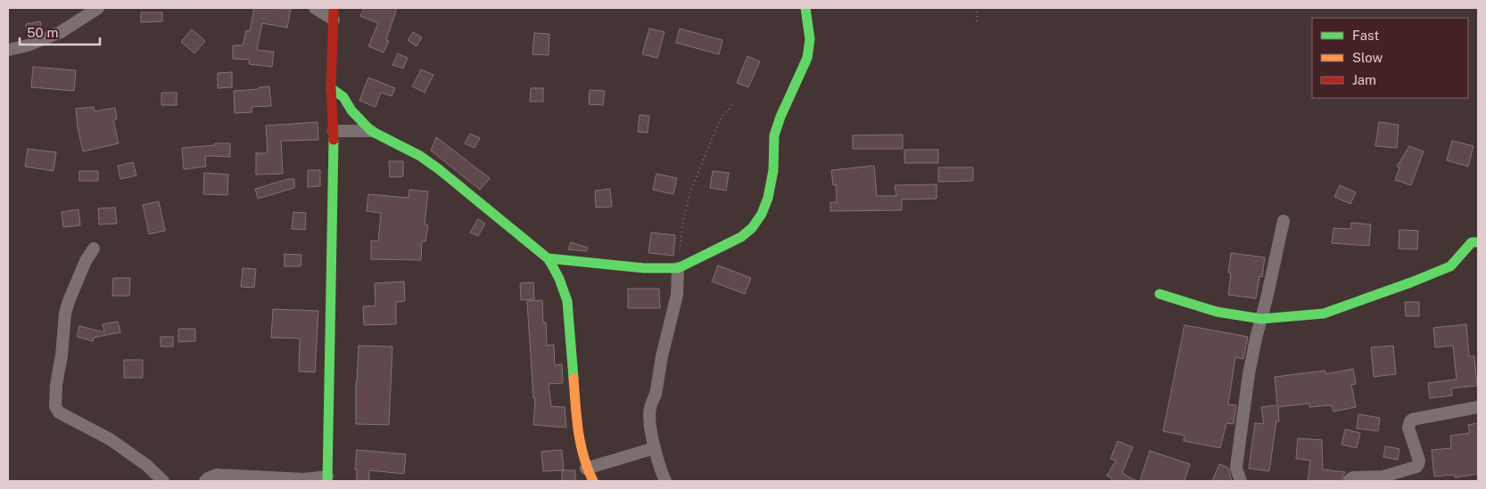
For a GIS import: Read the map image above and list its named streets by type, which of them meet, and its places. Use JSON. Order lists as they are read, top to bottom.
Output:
{
  "legend": ["Fast", "Slow", "Jam"],
  "scale_bar": "50 m"
}
